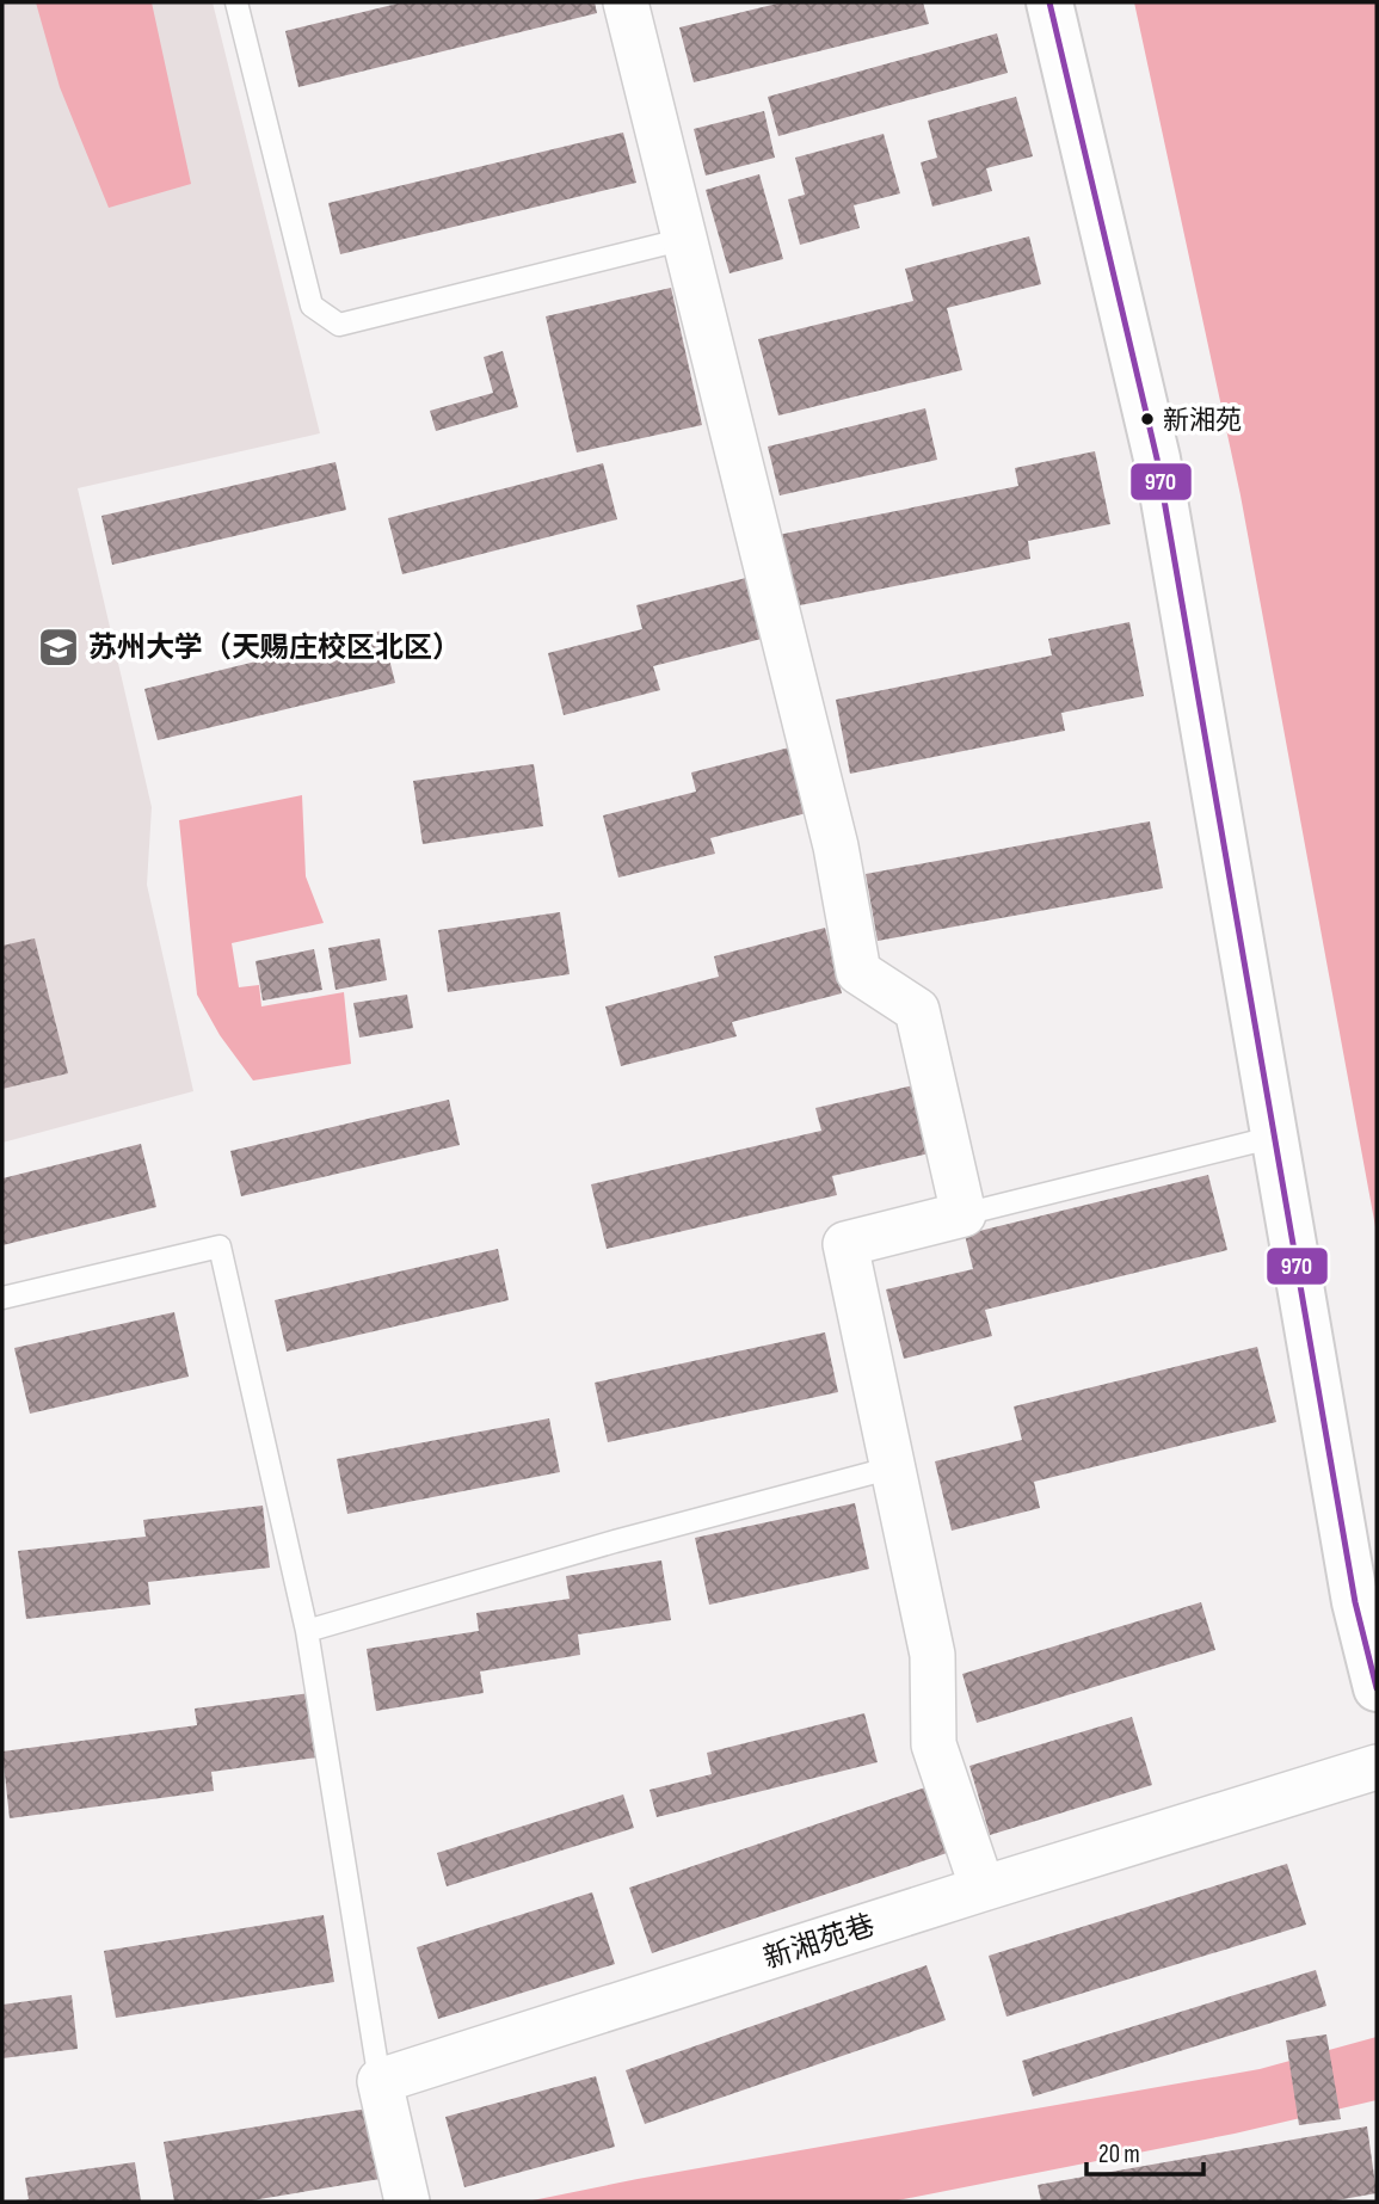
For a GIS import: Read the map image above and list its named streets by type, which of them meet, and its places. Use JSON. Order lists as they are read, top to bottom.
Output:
{
  "streets": {
    "street": ["新湘苑巷"]
  },
  "places": {
    "other": ["新湘苑"],
    "school or university": ["苏州大学（天赐庄校区北区）"]
  },
  "lines": ["transit line 970"],
  "scale_bar": "20 m"
}
